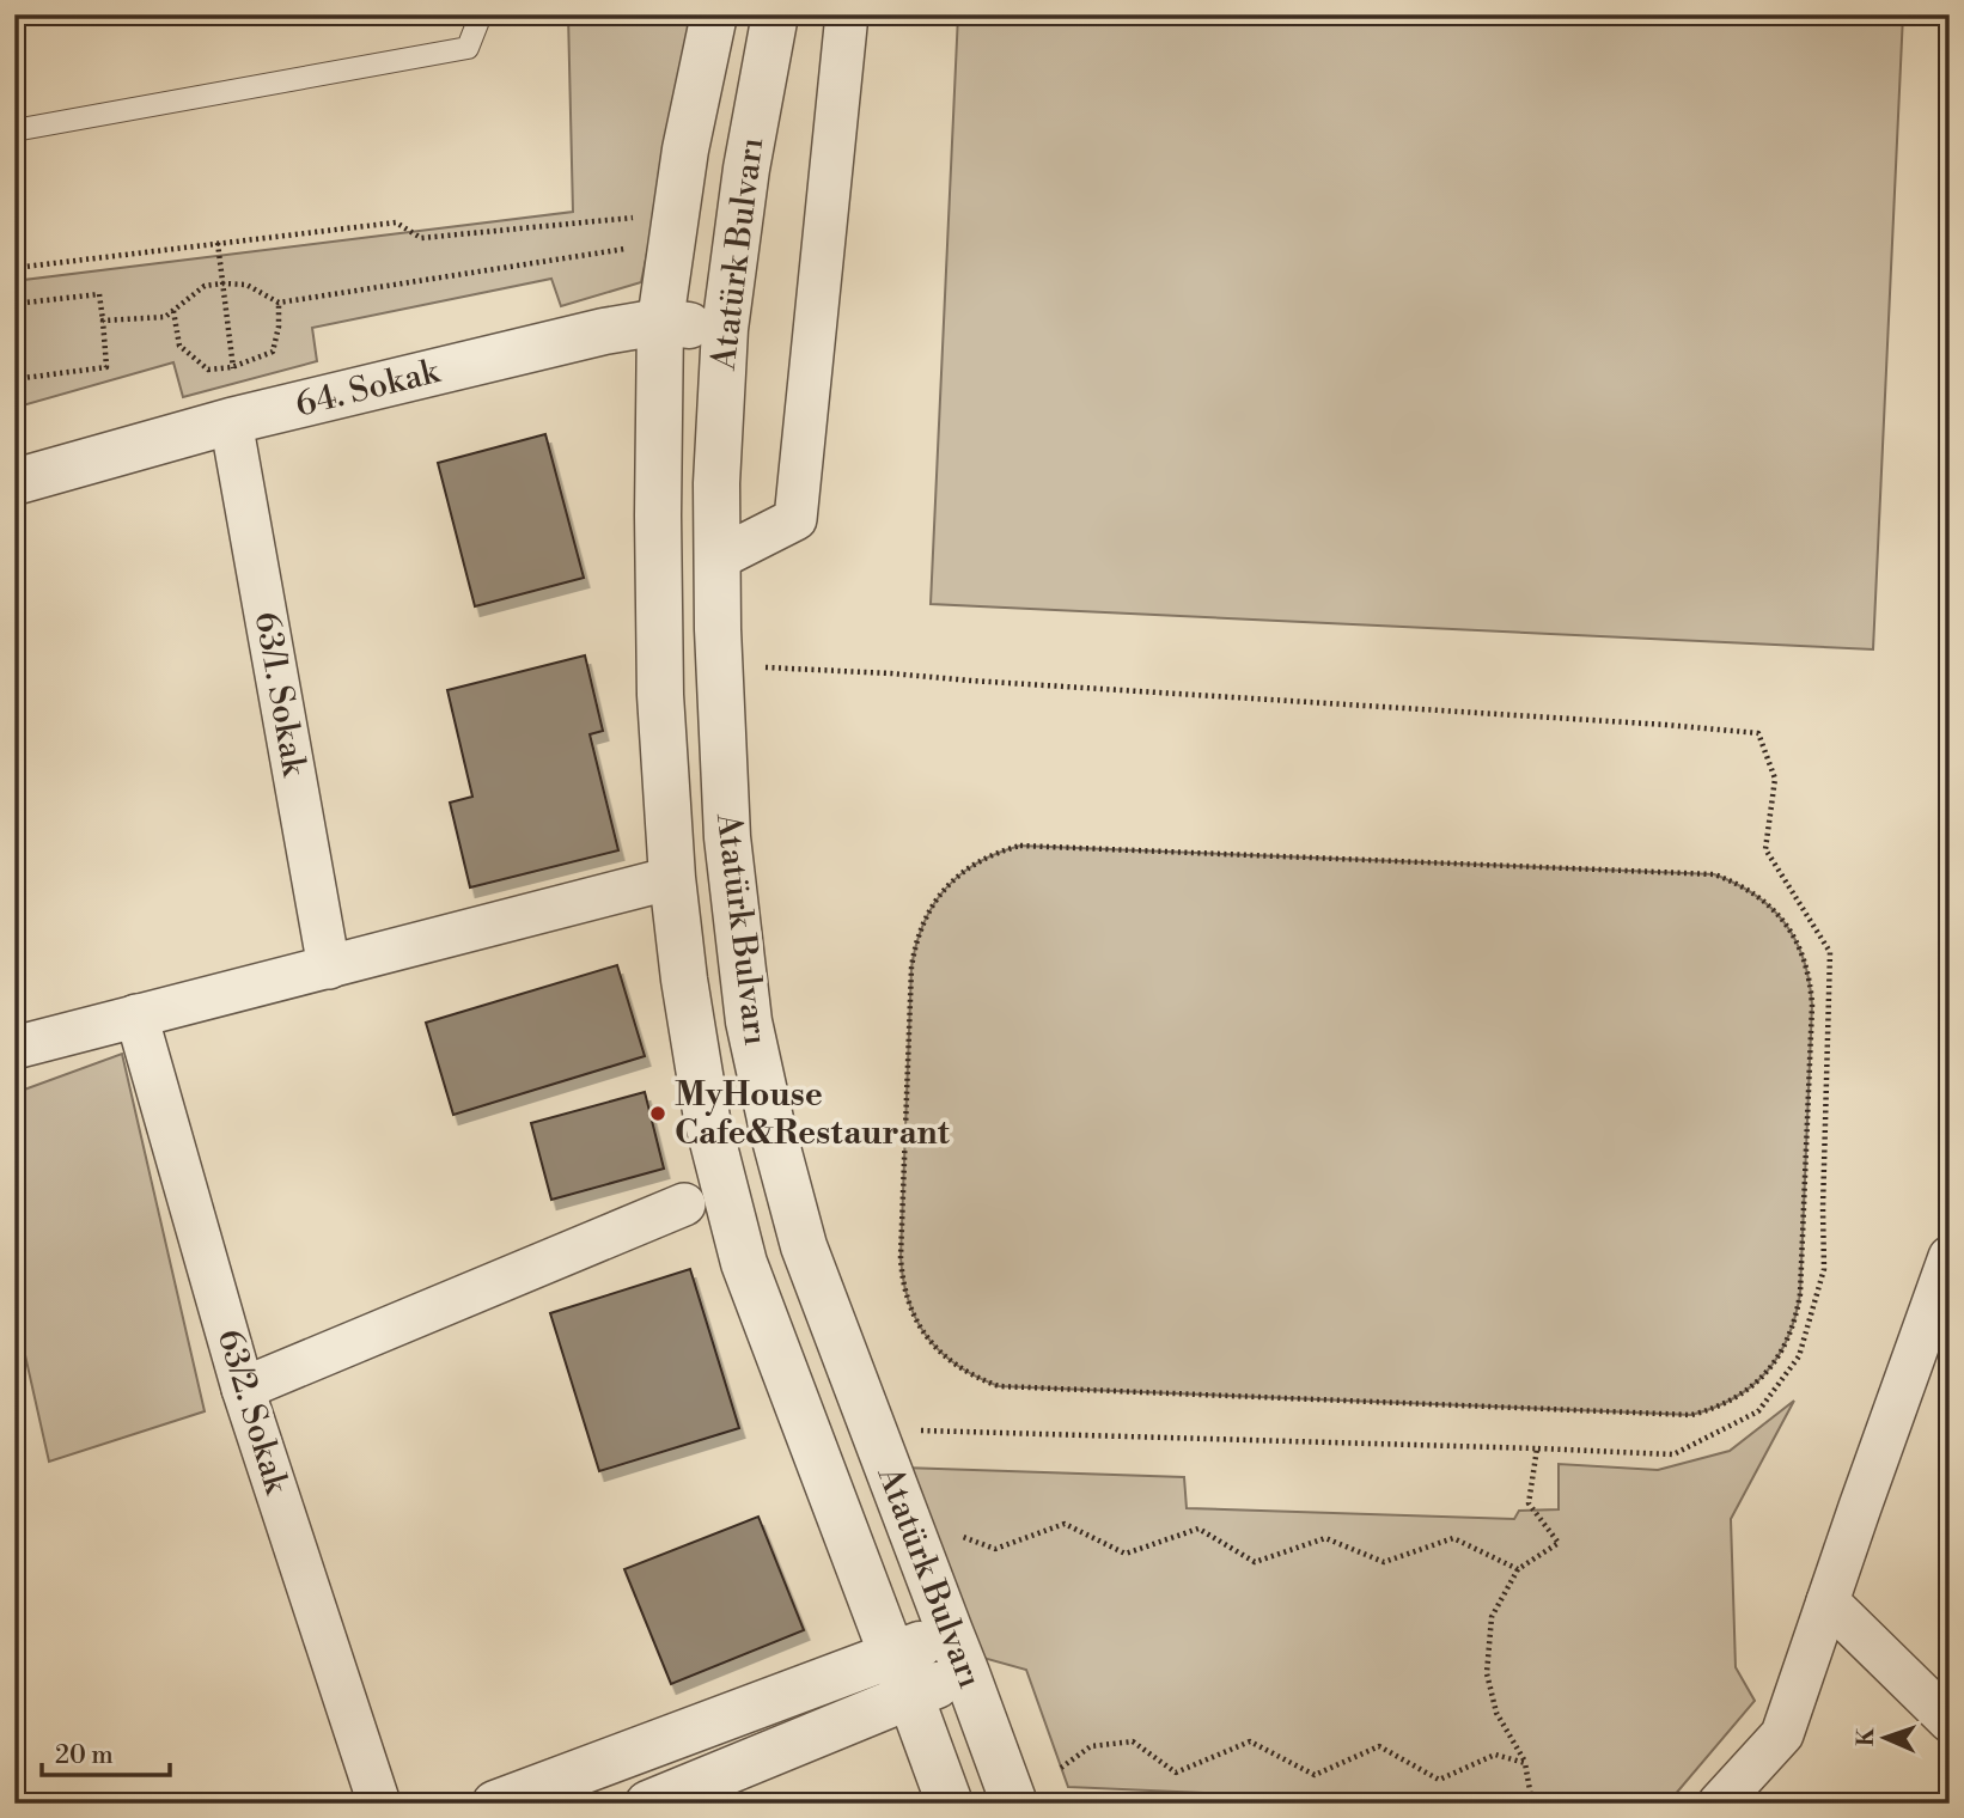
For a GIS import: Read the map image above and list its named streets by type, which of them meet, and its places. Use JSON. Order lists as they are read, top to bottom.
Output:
{
  "streets": {
    "street": [
      "Atatürk Bulvarı",
      "64. Sokak",
      "63/1. Sokak",
      "63/2. Sokak"
    ]
  },
  "crossings": [
    ["Atatürk Bulvarı", "64. Sokak"],
    ["64. Sokak", "63/1. Sokak"]
  ],
  "places": ["MyHouse Cafe&Restaurant"],
  "scale_bar": "20 m",
  "north": "left"
}
